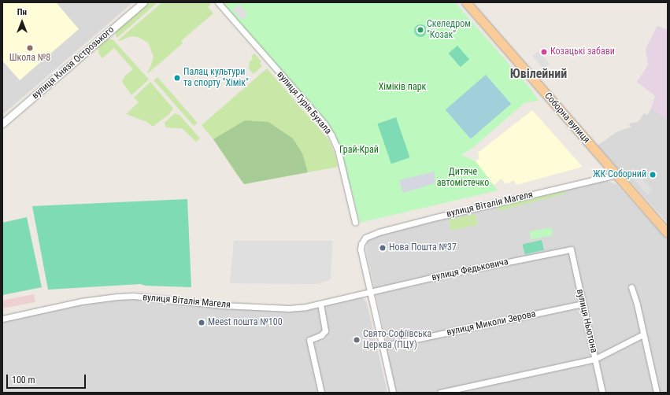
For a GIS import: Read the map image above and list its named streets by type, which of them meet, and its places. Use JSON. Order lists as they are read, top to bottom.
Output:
{
  "streets": {
    "main road": ["Соборна вулиця"],
    "street": [
      "вулиця Князя Острозького",
      "вулиця Гурія Бухала",
      "вулиця Віталія Магеля",
      "вулиця Федьковича",
      "вулиця Ньютона",
      "вулиця Миколи Зерова"
    ]
  },
  "crossings": [
    ["Соборна вулиця", "вулиця Віталія Магеля"],
    ["вулиця Віталія Магеля", "вулиця Федьковича"],
    ["вулиця Федьковича", "вулиця Ньютона"],
    ["вулиця Ньютона", "вулиця Миколи Зерова"]
  ],
  "districts": ["Ювілейний"],
  "parks": ["Хіміків парк", "Грай-Край", "Дитяче автомістечко"],
  "places": [
    "Скеледром \"Козак\"",
    "Школа №8",
    "Козацькі забави",
    "Палац культури та спорту \"Хімік\"",
    "ЖК Соборний",
    "Нова Пошта №37",
    "Meest пошта №100",
    "Свято-Софіївська Церква (ПЦУ)"
  ],
  "scale_bar": "100 m",
  "north": "top"
}
